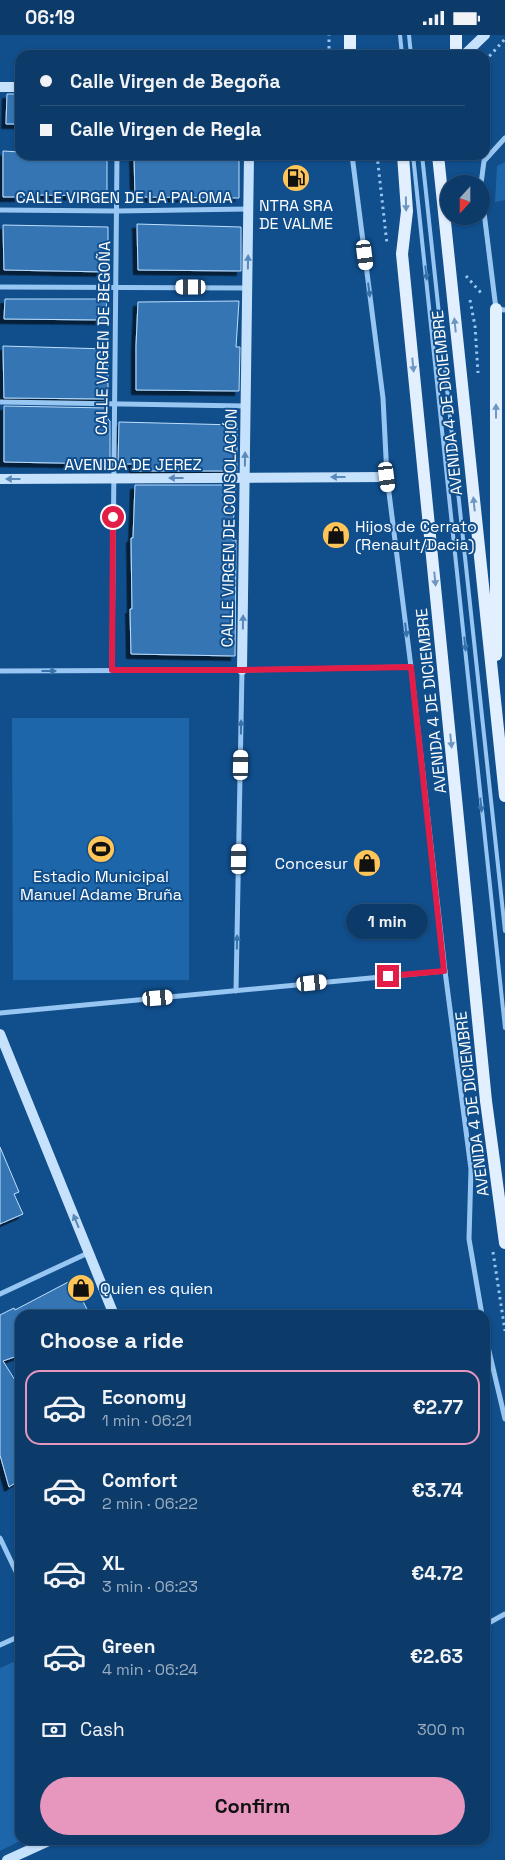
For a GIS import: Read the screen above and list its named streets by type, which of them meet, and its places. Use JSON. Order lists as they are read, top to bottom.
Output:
{
  "streets": {
    "main road": ["AVENIDA 4 DE DICIEMBRE"],
    "street": [
      "CALLE VIRGEN DE LA PALOMA",
      "CALLE VIRGEN DE BEGOÑA",
      "AVENIDA DE JEREZ",
      "CALLE VIRGEN DE CONSOLACIÓN"
    ]
  },
  "crossings": [
    ["CALLE VIRGEN DE LA PALOMA", "CALLE VIRGEN DE BEGOÑA"],
    ["CALLE VIRGEN DE LA PALOMA", "CALLE VIRGEN DE CONSOLACIÓN"],
    ["CALLE VIRGEN DE BEGOÑA", "AVENIDA DE JEREZ"],
    ["AVENIDA DE JEREZ", "CALLE VIRGEN DE CONSOLACIÓN"]
  ],
  "one_way": ["CALLE VIRGEN DE CONSOLACIÓN"],
  "places": {
    "fuel station": ["NTRA SRA DE VALME"],
    "shop": ["Hijos de Cerrato (Renault/Dacia)", "Concesur", "Quien es quien"],
    "sports": ["Estadio Municipal Manuel Adame Bruña"]
  },
  "north": "bottom",
  "page": {
    "status": "06:19",
    "banner": ["Calle Virgen de Begoña", "Calle Virgen de Regla"],
    "bubble": "1 min",
    "heading": "Choose a ride",
    "list": [
      {
        "name": "Economy",
        "note": "1 min · 06:21",
        "value": "€2.77"
      },
      {
        "name": "Comfort",
        "note": "2 min · 06:22",
        "value": "€3.74"
      },
      {
        "name": "XL",
        "note": "3 min · 06:23",
        "value": "€4.72"
      },
      {
        "name": "Green",
        "note": "4 min · 06:24",
        "value": "€2.63"
      }
    ],
    "pay": ["Cash", "300 m"],
    "buttons": "Confirm"
  }
}
